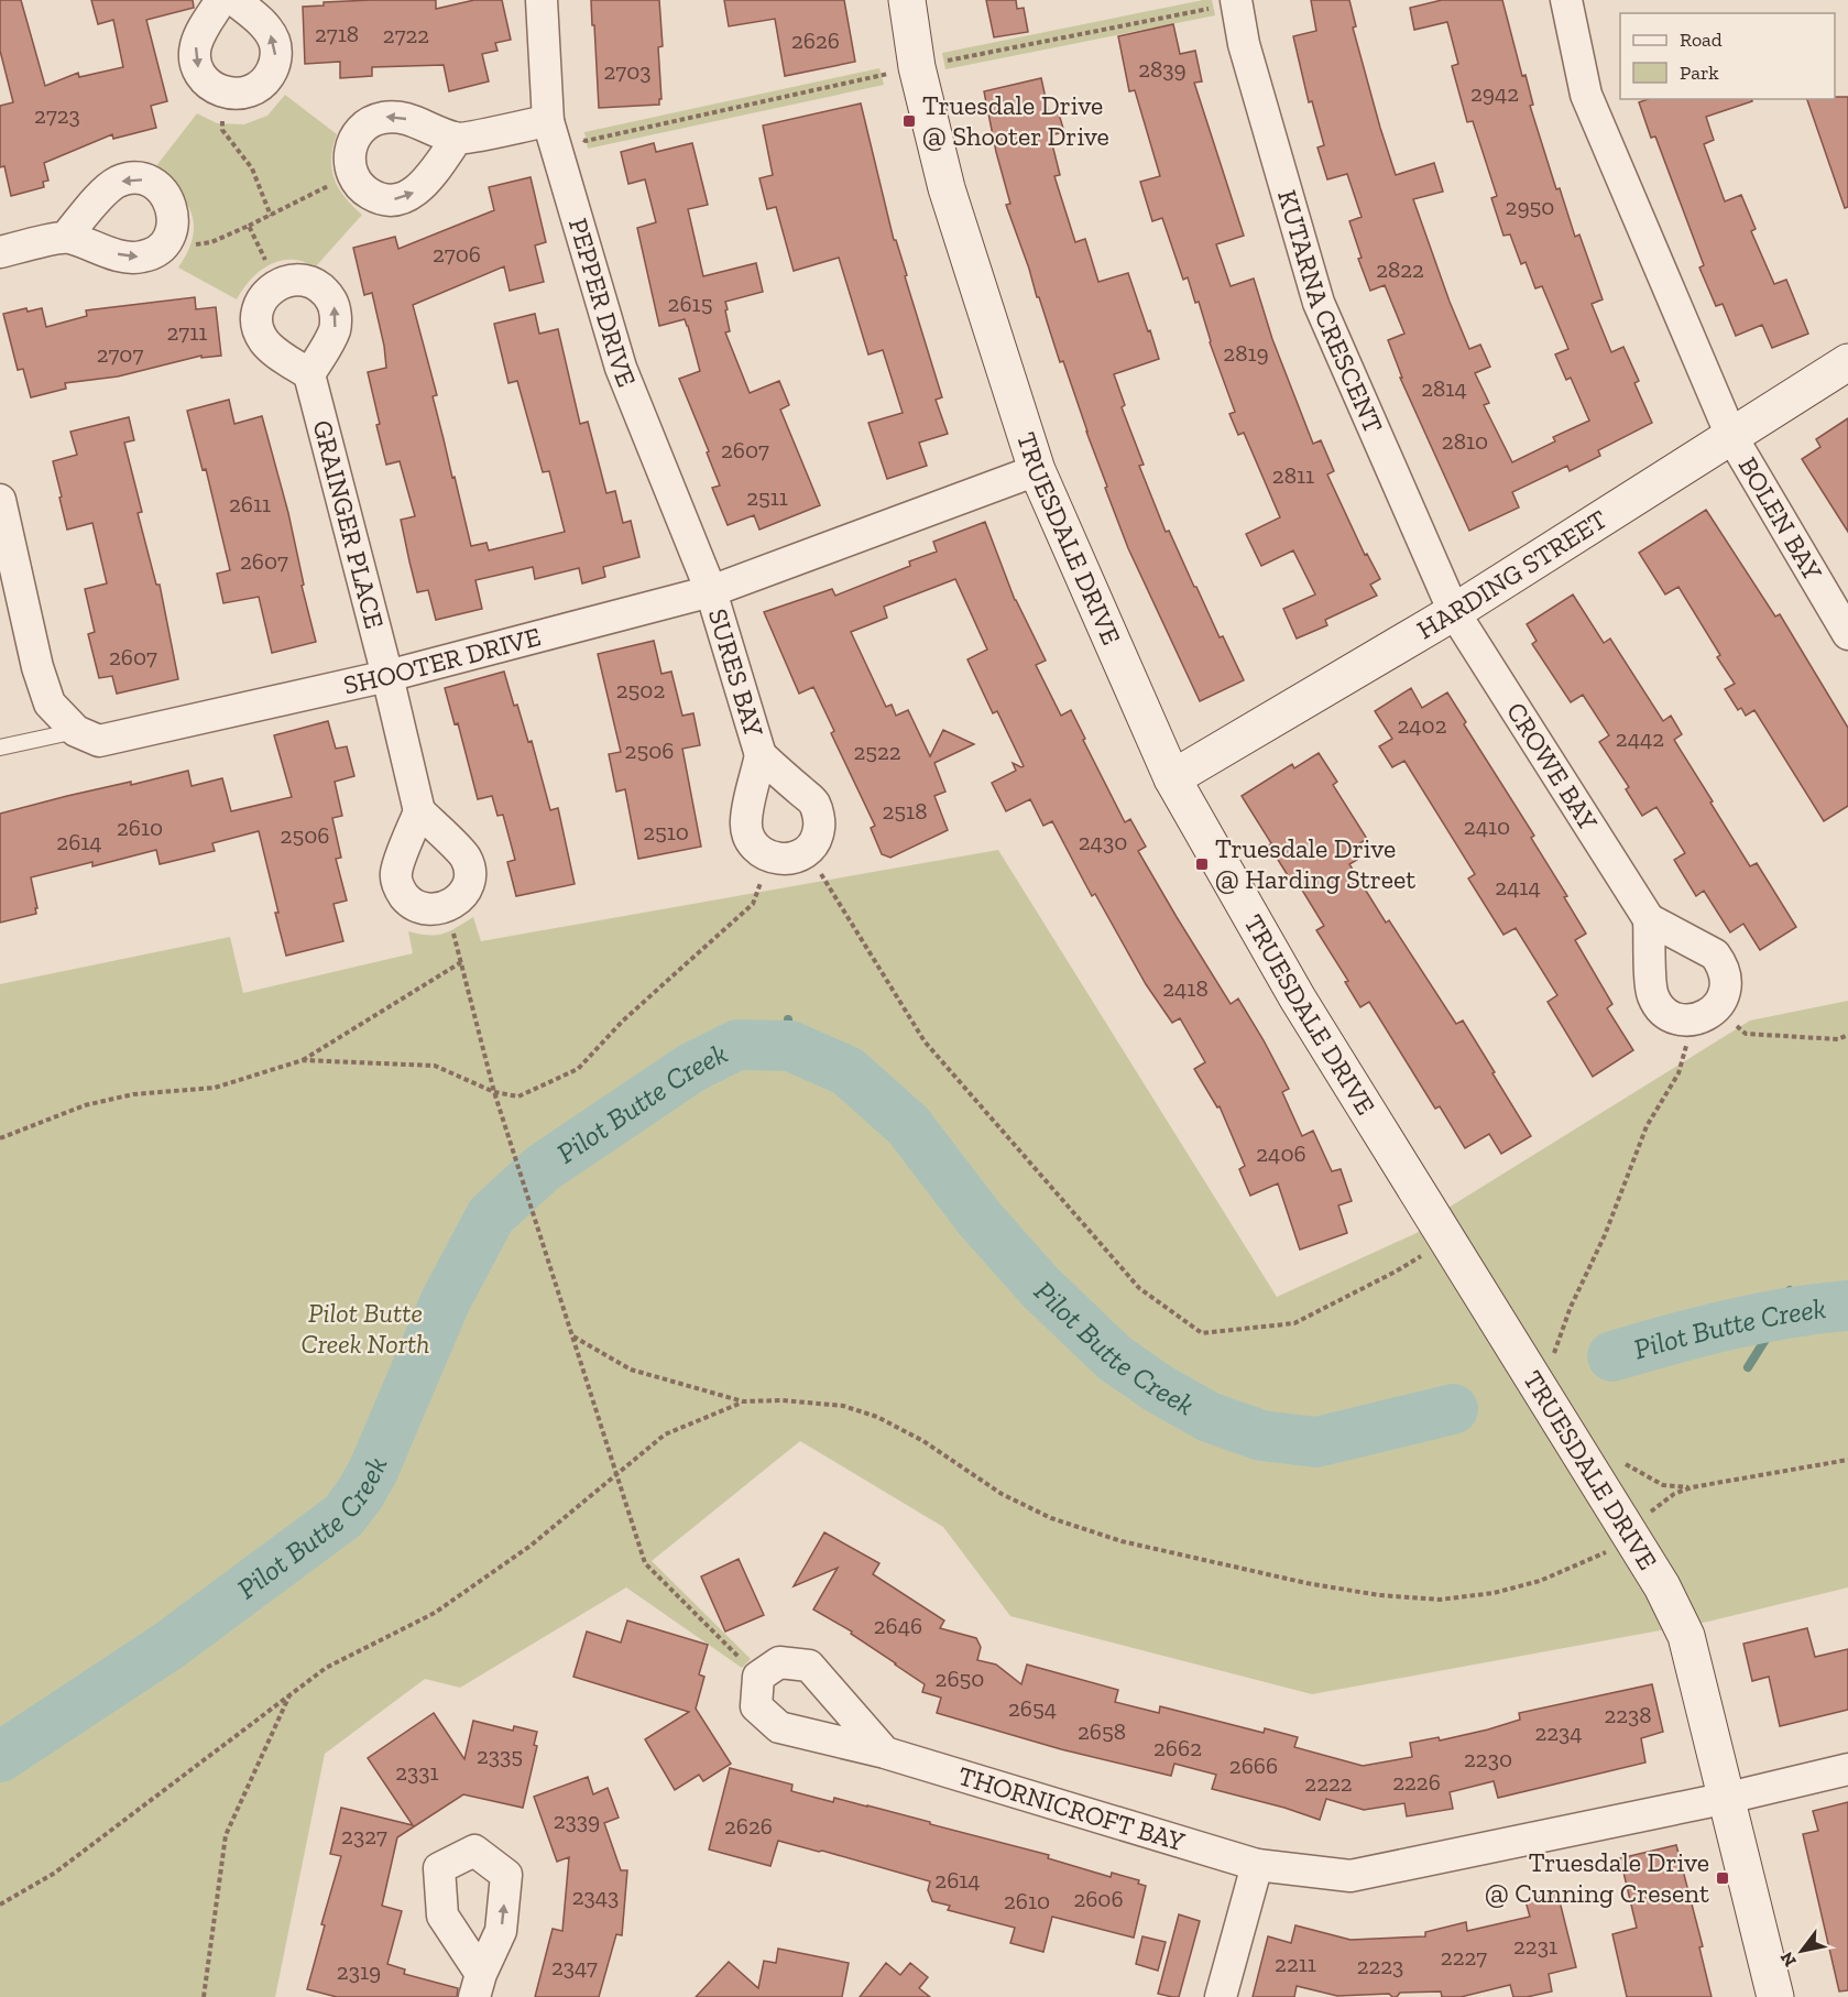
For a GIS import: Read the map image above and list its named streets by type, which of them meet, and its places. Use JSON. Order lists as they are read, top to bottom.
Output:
{
  "streets": {
    "street": [
      "PEPPER DRIVE",
      "KUTARNA CRESCENT",
      "BOLEN BAY",
      "GRAINGER PLACE",
      "TRUESDALE DRIVE",
      "HARDING STREET",
      "SHOOTER DRIVE",
      "SURES BAY",
      "CROWE BAY",
      "THORNICROFT BAY"
    ]
  },
  "crossings": [
    ["PEPPER DRIVE", "SHOOTER DRIVE"],
    ["PEPPER DRIVE", "SURES BAY"],
    ["KUTARNA CRESCENT", "HARDING STREET"],
    ["KUTARNA CRESCENT", "CROWE BAY"],
    ["BOLEN BAY", "HARDING STREET"],
    ["GRAINGER PLACE", "SHOOTER DRIVE"],
    ["TRUESDALE DRIVE", "HARDING STREET"],
    ["TRUESDALE DRIVE", "SHOOTER DRIVE"],
    ["TRUESDALE DRIVE", "THORNICROFT BAY"],
    ["HARDING STREET", "CROWE BAY"],
    ["SHOOTER DRIVE", "SURES BAY"]
  ],
  "water": ["Pilot Butte Creek"],
  "parks": ["Pilot Butte Creek North"],
  "places": {
    "transit": ["Truesdale Drive @ Shooter Drive", "Truesdale Drive @ Harding Street", "Truesdale Drive @ Cunning Cresent"]
  },
  "house_numbers": [
    "2718",
    "2722",
    "2626",
    "2839",
    "2703",
    "2942",
    "2723",
    "2950",
    "2706",
    "2822",
    "2615",
    "2711",
    "2819",
    "2707",
    "2814",
    "2810",
    "2607",
    "2811",
    "2511",
    "2611",
    "2607",
    "2607",
    "2502",
    "2402",
    "2442",
    "2506",
    "2522",
    "2518",
    "2410",
    "2610",
    "2510",
    "2506",
    "2614",
    "2430",
    "2414",
    "2418",
    "2406",
    "2646",
    "2650",
    "2654",
    "2238",
    "2658",
    "2234",
    "2662",
    "2335",
    "2230",
    "2666",
    "2331",
    "2226",
    "2222",
    "2339",
    "2626",
    "2327",
    "2614",
    "2343",
    "2606",
    "2610",
    "2231",
    "2227",
    "2211",
    "2223",
    "2347",
    "2319"
  ],
  "legend": ["Road", "Park"],
  "north": "bottom left"
}
